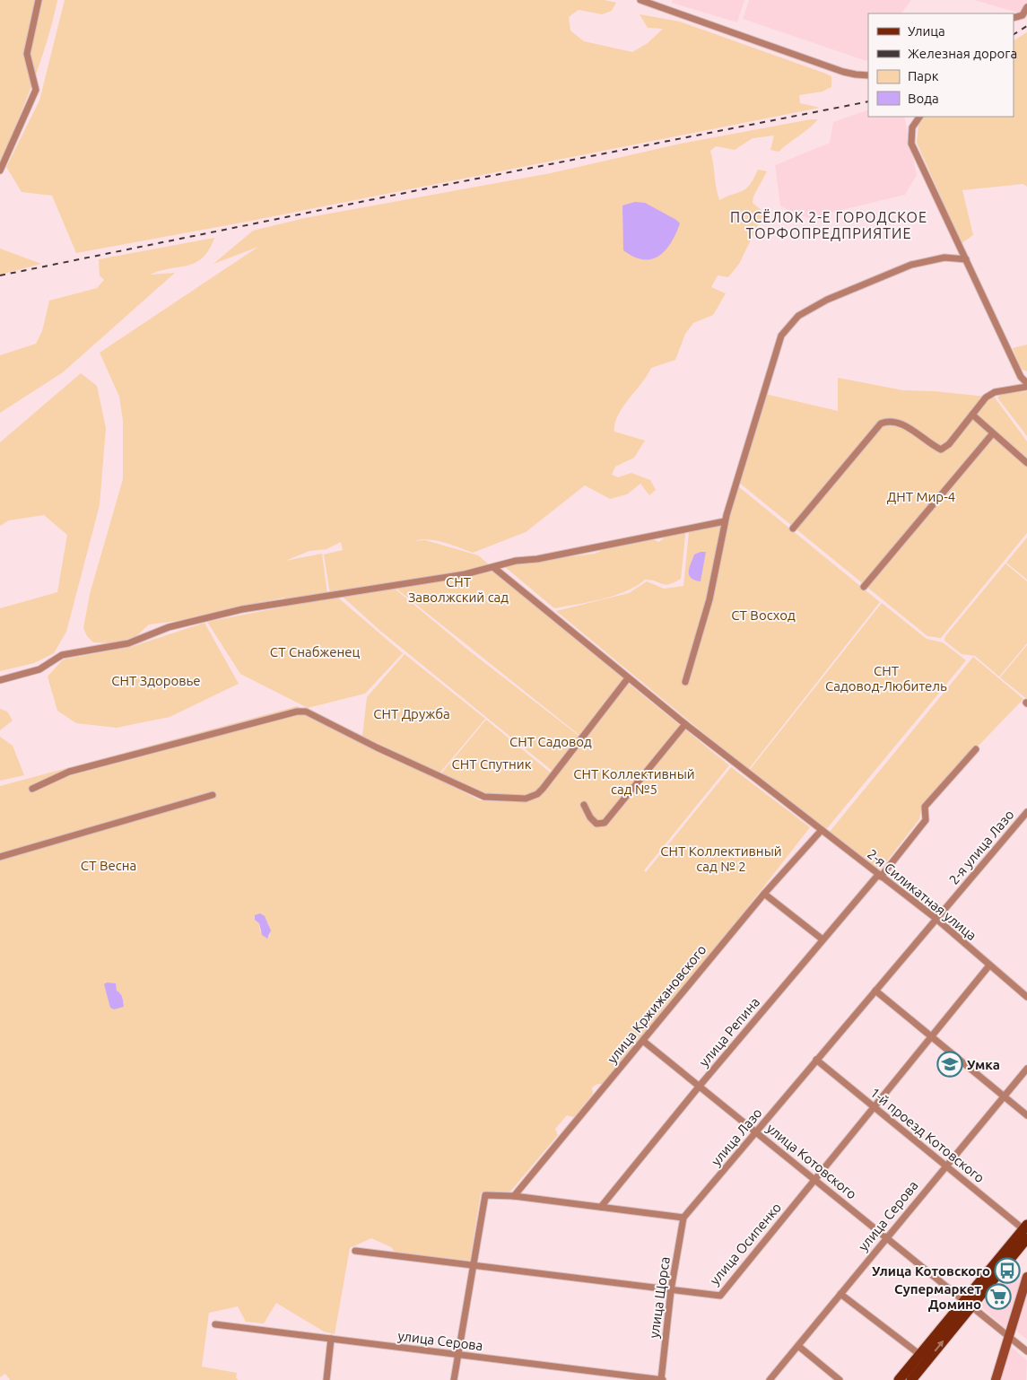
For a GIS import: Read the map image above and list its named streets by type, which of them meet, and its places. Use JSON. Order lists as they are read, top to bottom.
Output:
{
  "streets": {
    "street": [
      "2-я улица Лазо",
      "2-я Силикатная улица",
      "улица Кржижановского",
      "улица Репина",
      "1-й проезд Котовского",
      "улица Лазо",
      "улица Котовского",
      "улица Серова",
      "улица Осипенко",
      "улица Щорса"
    ]
  },
  "crossings": [
    ["2-я улица Лазо", "2-я Силикатная улица"],
    ["2-я улица Лазо", "улица Лазо"],
    ["2-я Силикатная улица", "улица Кржижановского"],
    ["2-я Силикатная улица", "улица Репина"],
    ["2-я Силикатная улица", "улица Лазо"],
    ["2-я Силикатная улица", "улица Осипенко"],
    ["улица Кржижановского", "улица Котовского"],
    ["улица Репина", "улица Котовского"],
    ["1-й проезд Котовского", "улица Лазо"],
    ["1-й проезд Котовского", "улица Серова"],
    ["1-й проезд Котовского", "улица Осипенко"],
    ["улица Лазо", "улица Котовского"],
    ["улица Лазо", "улица Щорса"],
    ["улица Котовского", "улица Серова"],
    ["улица Котовского", "улица Осипенко"],
    ["улица Серова", "улица Щорса"],
    ["улица Осипенко", "улица Щорса"]
  ],
  "districts": ["ПОСЁЛОК 2-Е ГОРОДСКОЕ ТОРФОПРЕДПРИЯТИЕ"],
  "parks": [
    "ДНТ Мир-4",
    "СНТ Заволжский сад",
    "СТ Восход",
    "СТ Снабженец",
    "СНТ Садовод-Любитель",
    "СНТ Здоровье",
    "СНТ Дружба",
    "СНТ Садовод",
    "СНТ Спутник",
    "СНТ Коллективный сад №5",
    "СНТ Коллективный сад № 2",
    "СТ Весна"
  ],
  "places": {
    "school or university": ["Умка"],
    "bus stop": ["Улица Котовского"],
    "supermarket": ["Супермаркет Домино"]
  },
  "legend": [
    "Улица",
    "Железная дорога",
    "Парк",
    "Вода"
  ]
}
